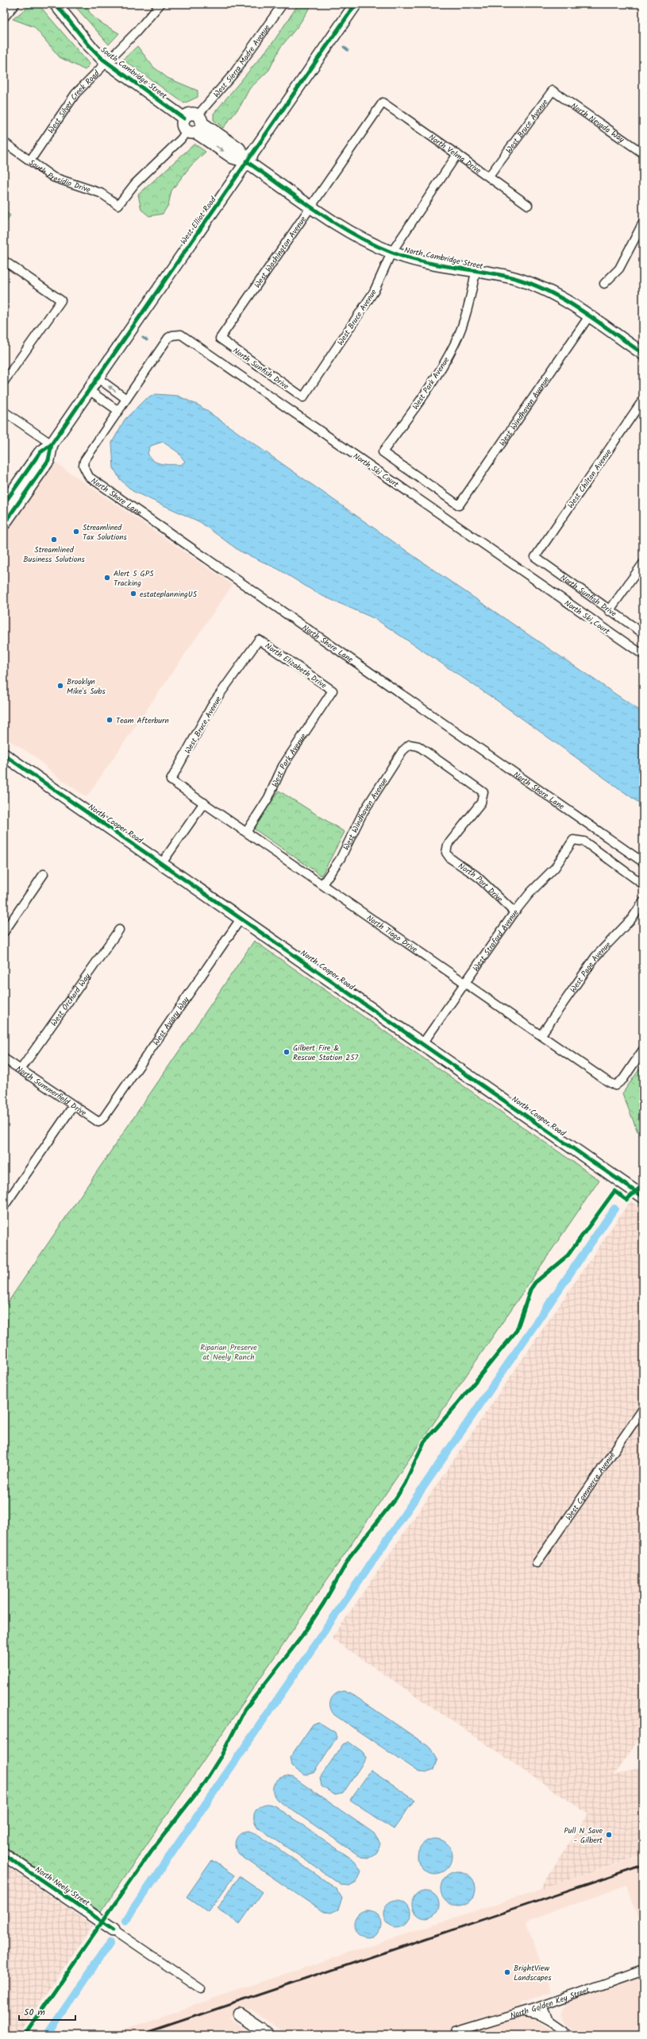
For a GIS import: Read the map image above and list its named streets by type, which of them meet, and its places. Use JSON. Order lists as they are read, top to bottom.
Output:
{
  "streets": {
    "main road": [
      "South Cambridge Street",
      "West Elliot Road",
      "North Cambridge Street",
      "North Cooper Road",
      "North Neely Street"
    ],
    "street": [
      "West Sierra Madre Avenue",
      "West Silver Creek Road",
      "North Nevada Way",
      "West Bruce Avenue",
      "North Velma Drive",
      "South Presidio Drive",
      "West Washington Avenue",
      "North Sunfish Drive",
      "West Park Avenue",
      "West Windhaven Avenue",
      "North Ski Court",
      "West Chilton Avenue",
      "North Shore Lane",
      "North Elizabeth Drive",
      "North Port Drive",
      "North Tiago Drive",
      "West Straford Avenue",
      "West Page Avenue",
      "West Orchard Way",
      "West Aviary Way",
      "North Summerfield Drive",
      "West Commerce Avenue",
      "North Golden Key Street"
    ]
  },
  "crossings": [
    ["West Sierra Madre Avenue", "South Cambridge Street"],
    ["West Sierra Madre Avenue", "South Presidio Drive"],
    ["South Cambridge Street", "West Silver Creek Road"],
    ["West Silver Creek Road", "South Presidio Drive"],
    ["North Nevada Way", "West Bruce Avenue"],
    ["West Bruce Avenue", "North Velma Drive"],
    ["West Bruce Avenue", "North Cambridge Street"],
    ["West Bruce Avenue", "North Sunfish Drive"],
    ["West Bruce Avenue", "North Elizabeth Drive"],
    ["West Bruce Avenue", "North Tiago Drive"],
    ["North Velma Drive", "West Washington Avenue"],
    ["West Elliot Road", "North Cambridge Street"],
    ["West Washington Avenue", "North Cambridge Street"],
    ["West Washington Avenue", "North Sunfish Drive"],
    ["North Cambridge Street", "West Park Avenue"],
    ["North Cambridge Street", "West Windhaven Avenue"],
    ["North Sunfish Drive", "West Chilton Avenue"],
    ["West Park Avenue", "West Windhaven Avenue"],
    ["West Park Avenue", "North Elizabeth Drive"],
    ["West Park Avenue", "North Tiago Drive"],
    ["West Windhaven Avenue", "North Port Drive"],
    ["West Windhaven Avenue", "North Tiago Drive"],
    ["North Ski Court", "North Shore Lane"],
    ["North Cooper Road", "West Straford Avenue"],
    ["North Cooper Road", "West Aviary Way"],
    ["North Port Drive", "West Straford Avenue"],
    ["North Tiago Drive", "West Straford Avenue"],
    ["North Tiago Drive", "West Page Avenue"],
    ["West Orchard Way", "North Summerfield Drive"],
    ["West Aviary Way", "North Summerfield Drive"]
  ],
  "parks": ["Riparian Preserve at Neely Ranch"],
  "places": [
    "Streamlined Tax Solutions",
    "Streamlined Business Solutions",
    "Alert 5 GPS Tracking",
    "estateplanningUS",
    "Brooklyn Mike's Subs",
    "Team Afterburn",
    "Gilbert Fire & Rescue Station 257",
    "Pull N Save - Gilbert",
    "BrightView Landscapes"
  ],
  "scale_bar": "50 m"
}
